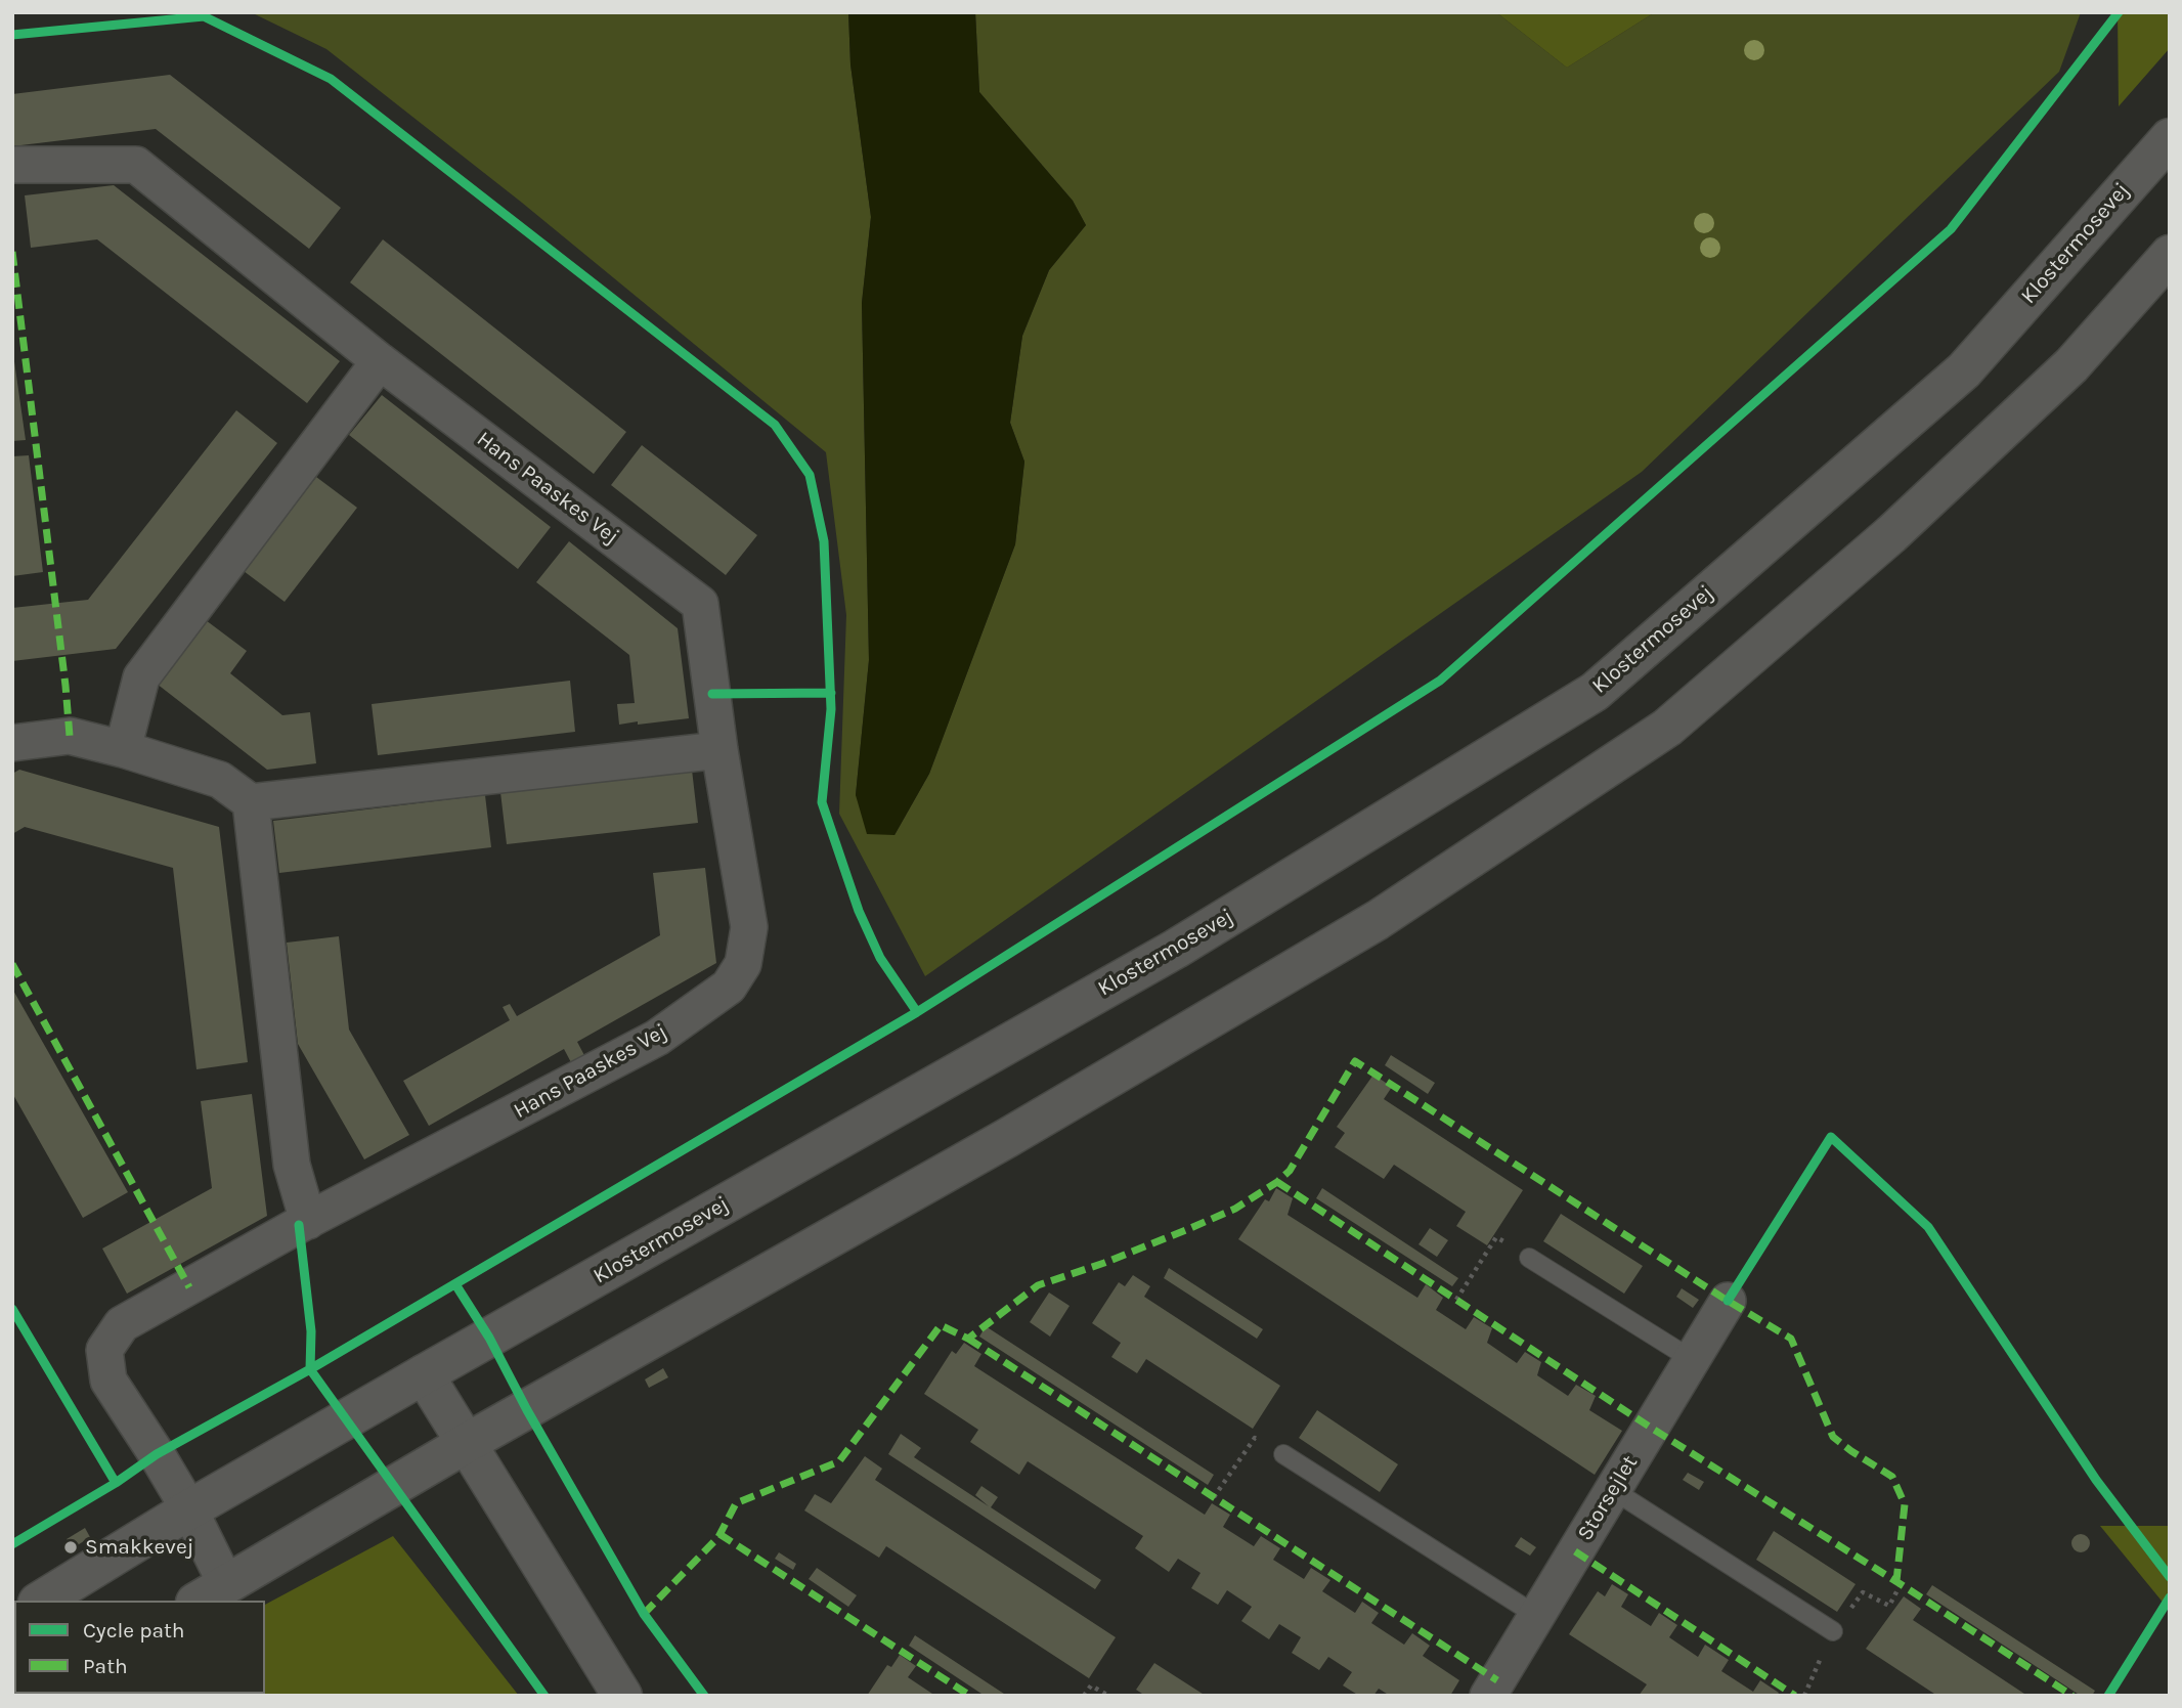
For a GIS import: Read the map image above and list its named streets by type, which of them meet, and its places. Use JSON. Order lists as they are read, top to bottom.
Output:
{
  "streets": {
    "main road": ["Klostermosevej"],
    "street": ["Hans Paaskes Vej", "Storsejlet"]
  },
  "crossings": [
    ["Klostermosevej", "Hans Paaskes Vej"]
  ],
  "places": ["Smakkevej"],
  "legend": ["Cycle path", "Path"]
}
